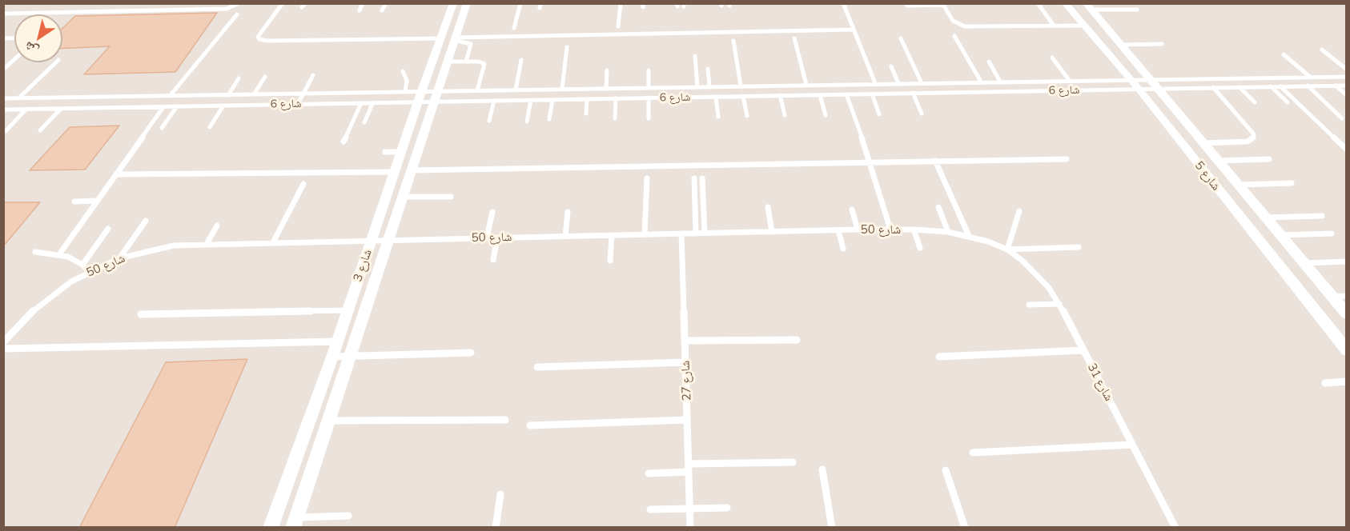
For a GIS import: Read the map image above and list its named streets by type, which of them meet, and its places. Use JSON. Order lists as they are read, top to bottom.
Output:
{
  "streets": {
    "street": ["شارع 5", "شارع 3"],
    "lane": [
      "شارع 6",
      "شارع 50",
      "شارع 27",
      "شارع 31"
    ]
  },
  "crossings": [
    ["شارع 6", "شارع 5"],
    ["شارع 6", "شارع 3"],
    ["شارع 50", "شارع 3"],
    ["شارع 50", "شارع 27"],
    ["شارع 50", "شارع 31"]
  ],
  "north": "bottom left"
}
